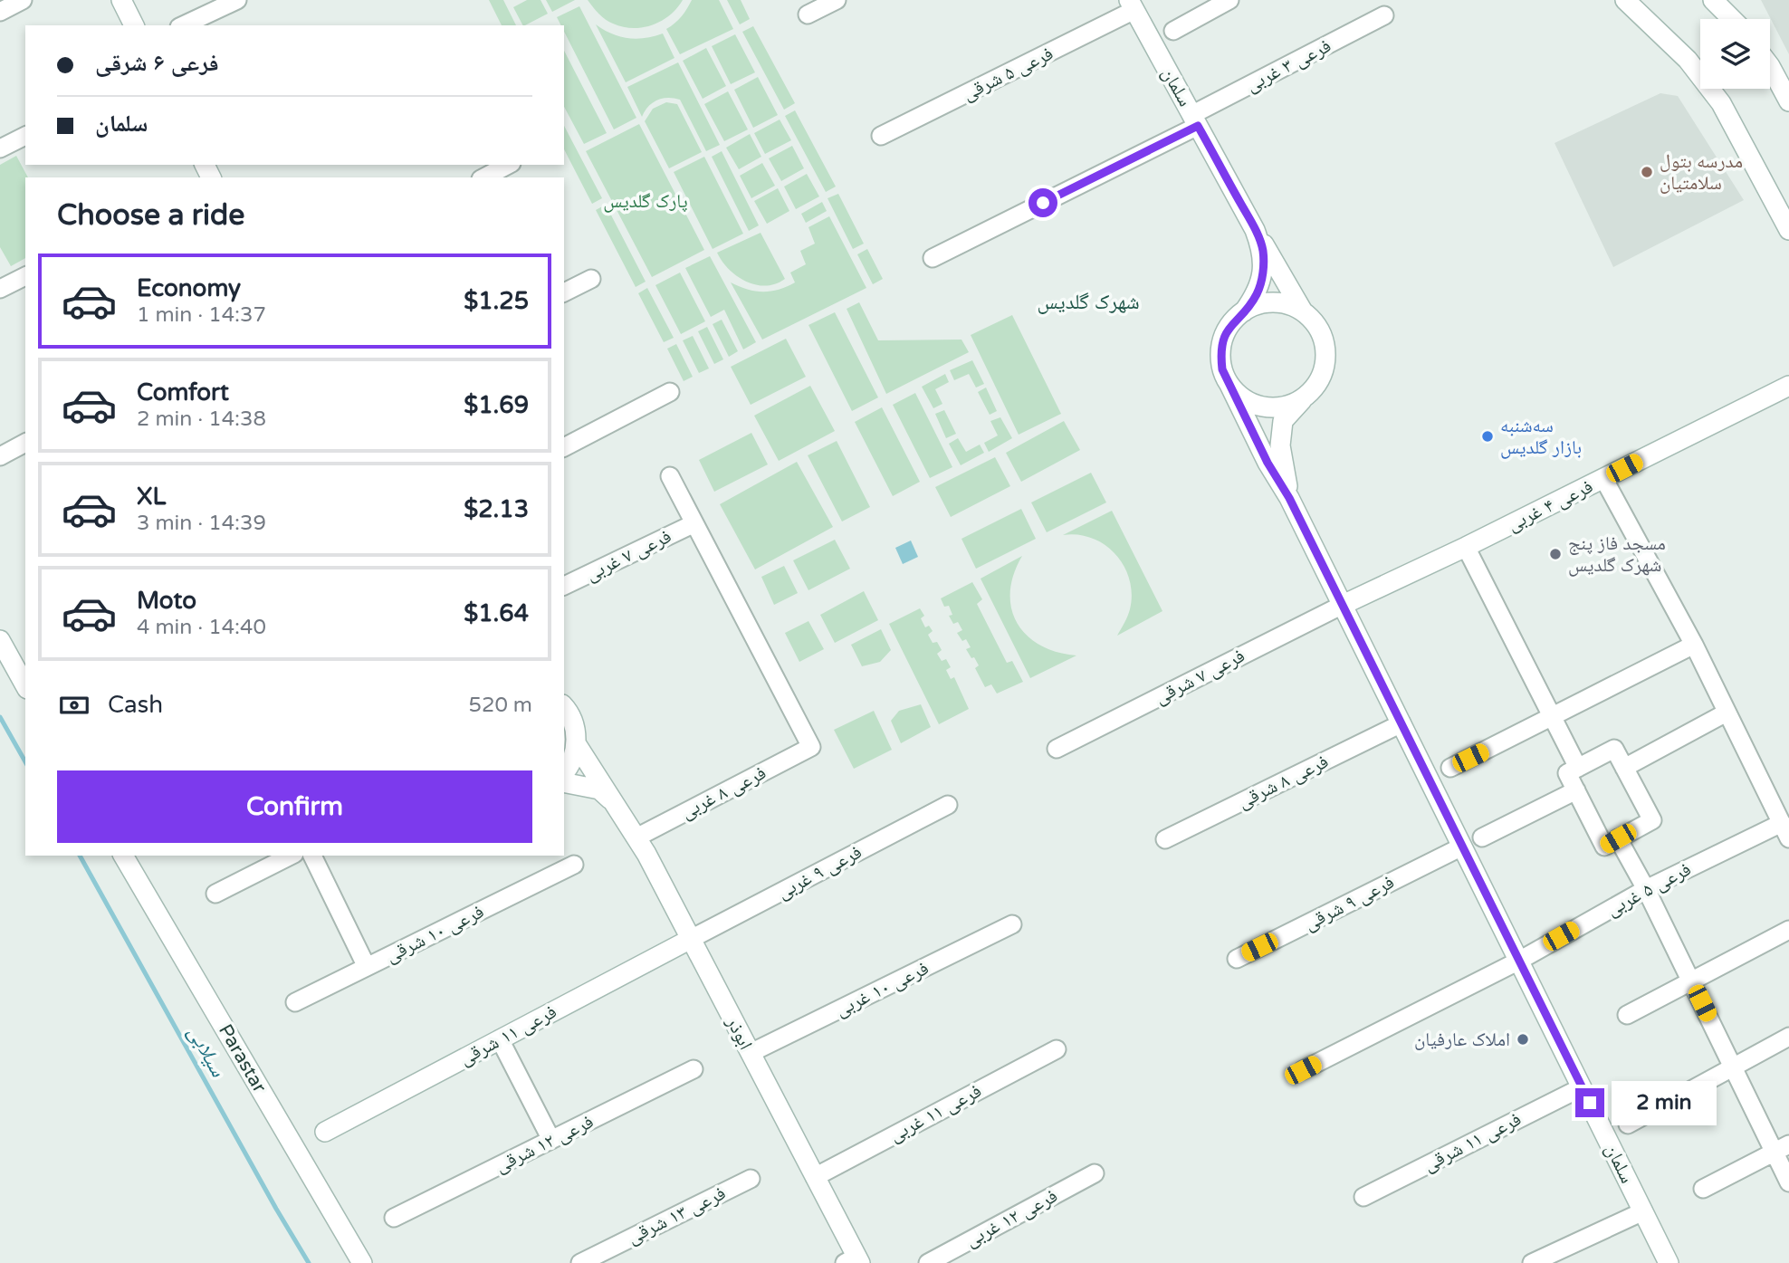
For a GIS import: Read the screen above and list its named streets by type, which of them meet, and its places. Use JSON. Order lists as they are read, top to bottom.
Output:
{
  "streets": {
    "street": [
      "فرعی ۳ غربی",
      "فرعی ۵ شرقی",
      "سلمان",
      "فرعی ۴ غربی",
      "فرعی ۷ غربی",
      "فرعی ۷ شرقی",
      "فرعی ۸ شرقی",
      "فرعی ۸ غربی",
      "فرعی ۹ غربی",
      "فرعی ۵ غربی",
      "فرعی ۹ شرقی",
      "فرعی ۱۰ شرقی",
      "فرعی ۱۰ غربی",
      "ابوذر",
      "فرعی ۱۱ شرقی",
      "Parastar",
      "فرعی ۱۱ غربی",
      "فرعی ۱۲ شرقی",
      "فرعی ۱۳ شرقی",
      "فرعی ۱۲ غربی"
    ]
  },
  "crossings": [
    ["فرعی ۳ غربی", "سلمان"],
    ["فرعی ۵ شرقی", "سلمان"],
    ["سلمان", "فرعی ۴ غربی"],
    ["سلمان", "فرعی ۷ شرقی"],
    ["سلمان", "فرعی ۸ شرقی"],
    ["سلمان", "فرعی ۵ غربی"],
    ["سلمان", "فرعی ۹ شرقی"],
    ["سلمان", "فرعی ۱۱ شرقی"],
    ["فرعی ۴ غربی", "فرعی ۷ شرقی"],
    ["فرعی ۷ غربی", "فرعی ۸ غربی"],
    ["فرعی ۸ غربی", "ابوذر"],
    ["فرعی ۹ غربی", "ابوذر"],
    ["فرعی ۹ غربی", "فرعی ۱۱ شرقی"],
    ["فرعی ۱۰ غربی", "ابوذر"],
    ["ابوذر", "فرعی ۱۱ شرقی"],
    ["ابوذر", "فرعی ۱۱ غربی"]
  ],
  "districts": ["شهرک گلدیس"],
  "water": ["سیلابی"],
  "parks": ["پارک گلدیس"],
  "places": [
    "مدرسه بتول سلامتیان",
    "سه‌شنبه بازار گلدیس",
    "مسجد فاز پنج شهرک گلدیس",
    "املاک عارفیان"
  ],
  "page": {
    "banner": ["فرعی ۶ شرقی", "سلمان"],
    "heading": "Choose a ride",
    "list": [
      {
        "name": "Economy",
        "note": "1 min · 14:37",
        "value": "$1.25"
      },
      {
        "name": "Comfort",
        "note": "2 min · 14:38",
        "value": "$1.69"
      },
      {
        "name": "XL",
        "note": "3 min · 14:39",
        "value": "$2.13"
      },
      {
        "name": "Moto",
        "note": "4 min · 14:40",
        "value": "$1.64"
      }
    ],
    "pay": ["Cash", "520 m"],
    "buttons": "Confirm",
    "bubble": "2 min"
  }
}
